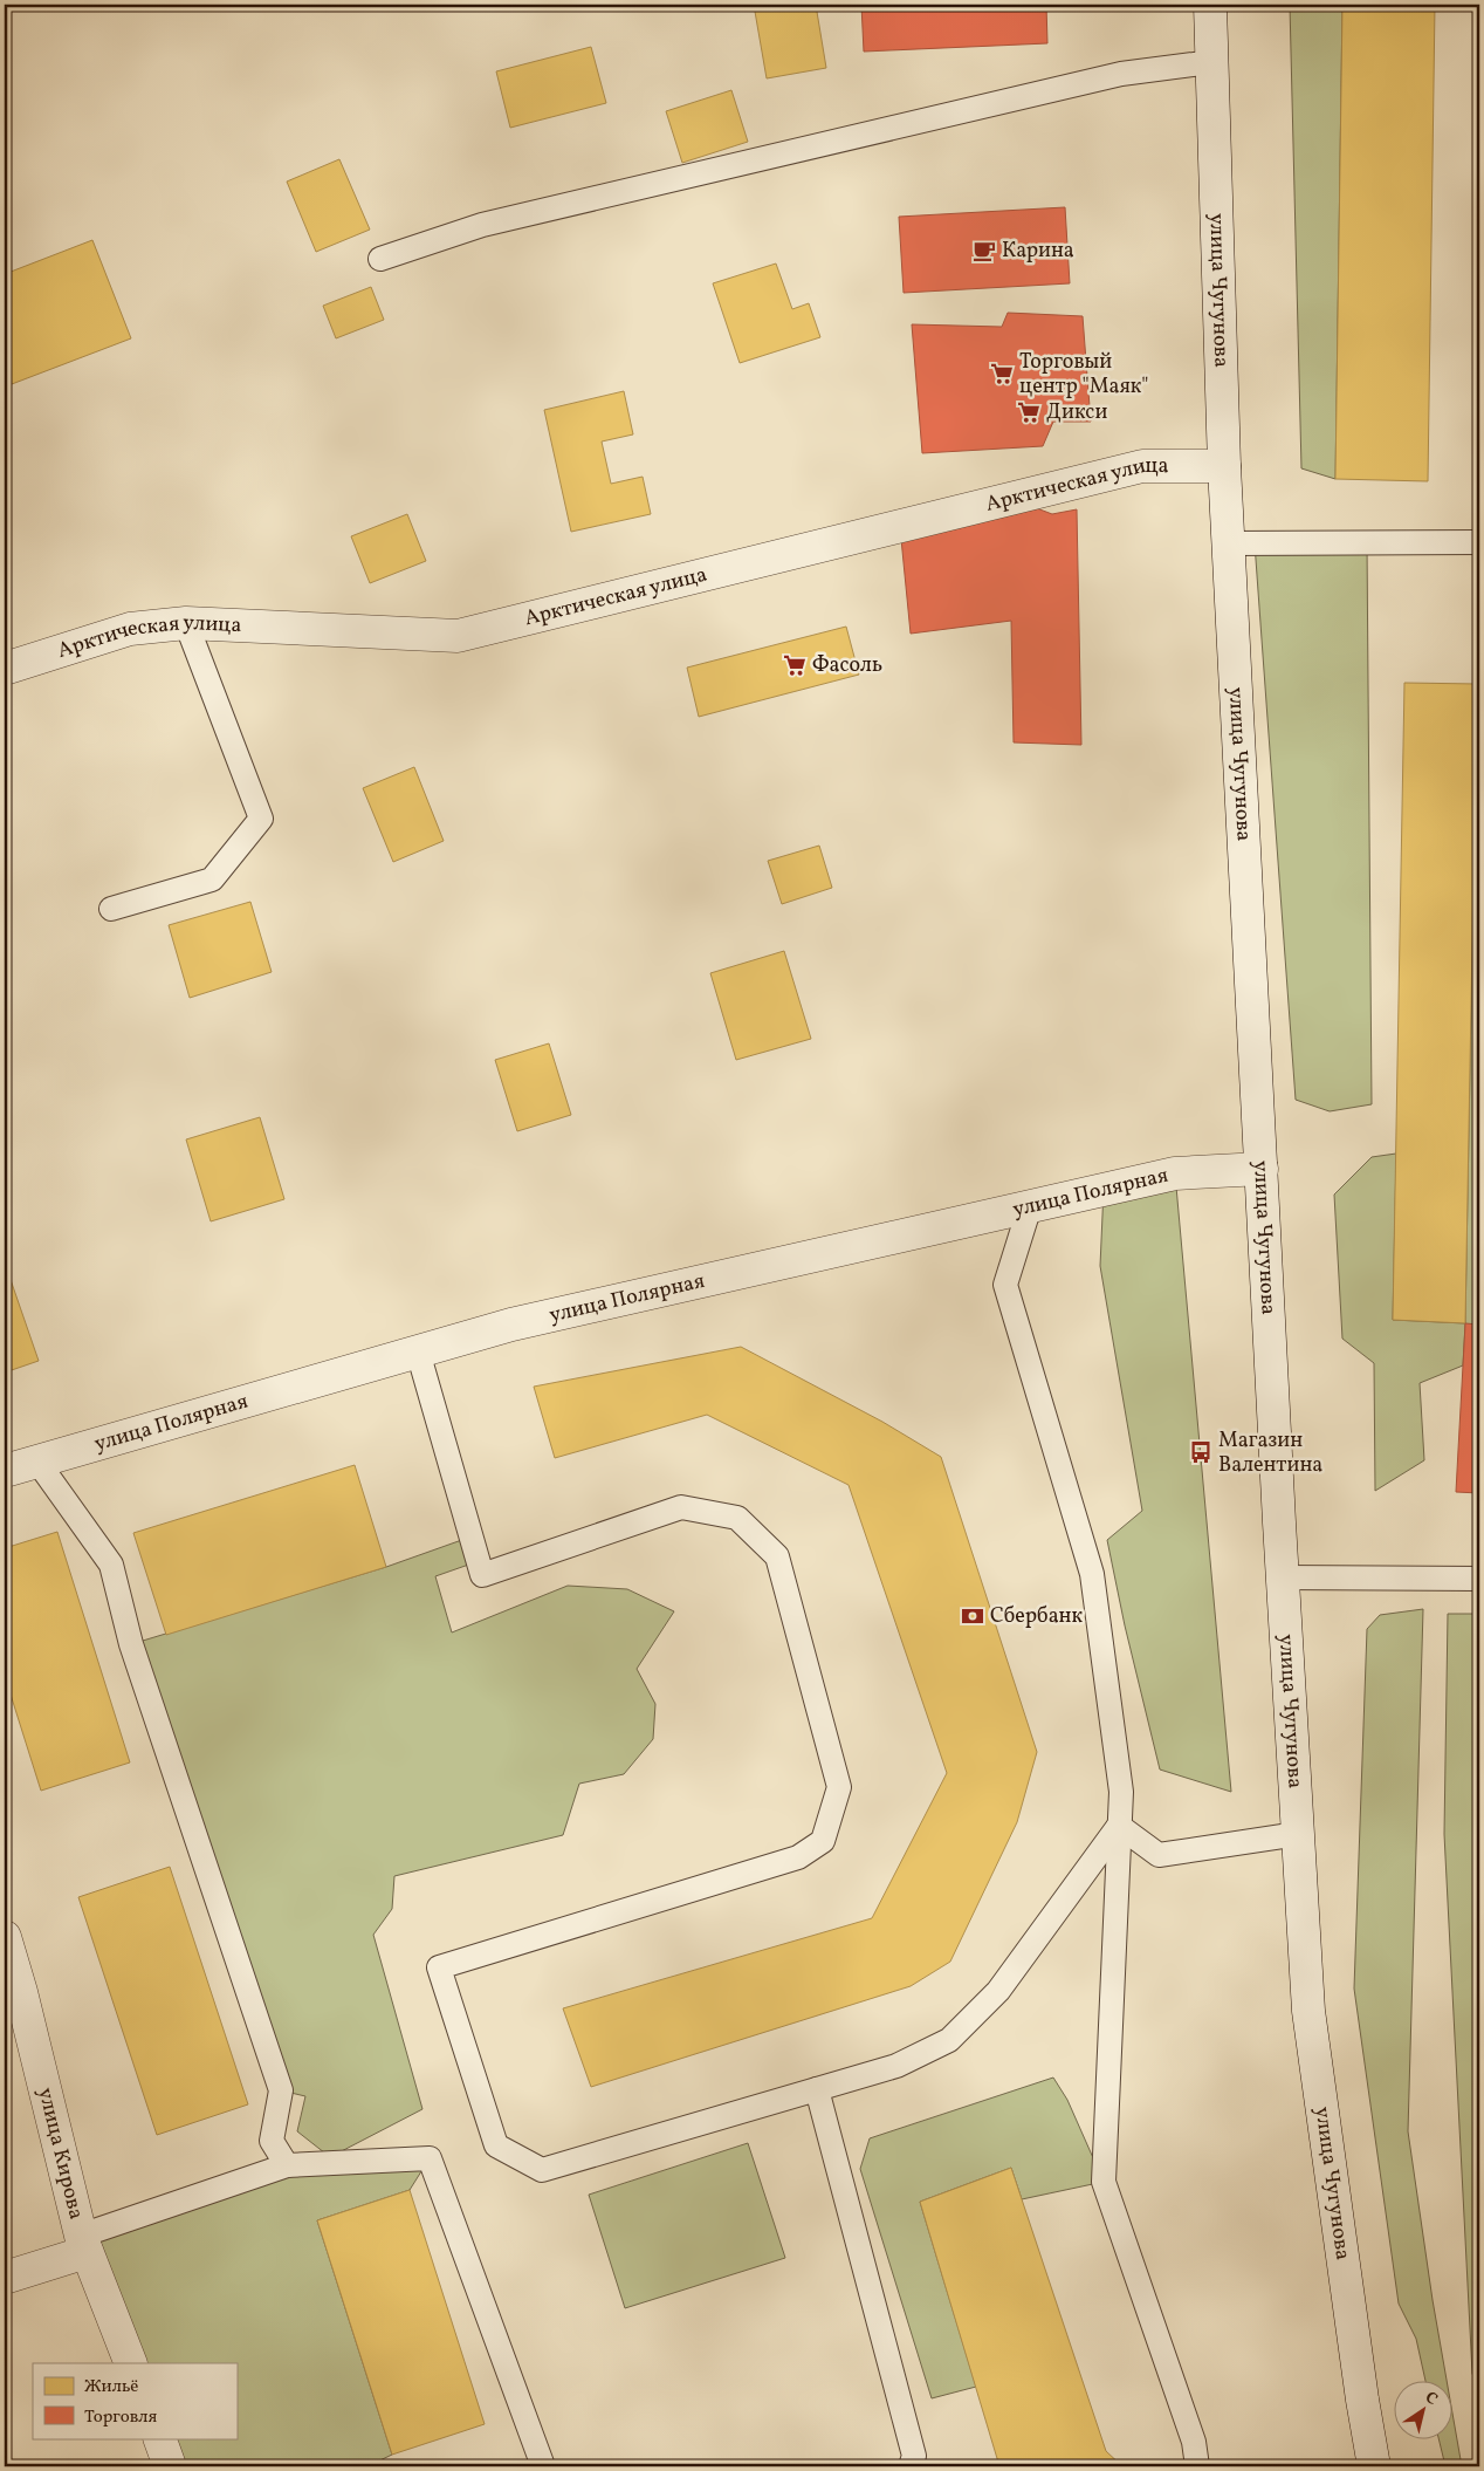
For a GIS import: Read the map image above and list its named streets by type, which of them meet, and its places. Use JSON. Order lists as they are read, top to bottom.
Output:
{
  "streets": {
    "street": [
      "улица Чугунова",
      "Арктическая улица",
      "улица Полярная",
      "улица Кирова"
    ]
  },
  "crossings": [
    ["улица Чугунова", "Арктическая улица"],
    ["улица Чугунова", "улица Полярная"]
  ],
  "places": {
    "cafe": ["Карина"],
    "supermarket": ["Торговый центр \"Маяк\"", "Дикси", "Фасоль"],
    "bus stop": ["Магазин Валентина"],
    "bank": ["Сбербанк"]
  },
  "legend": ["Жильё", "Торговля"],
  "north": "top right"
}
